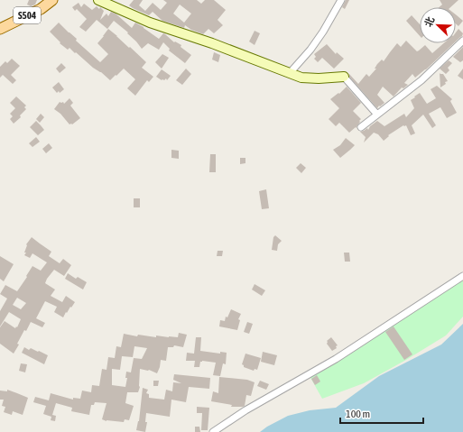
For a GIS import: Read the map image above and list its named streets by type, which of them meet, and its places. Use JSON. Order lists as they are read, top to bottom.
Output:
{
  "streets": {
    "main road": ["S504"]
  },
  "scale_bar": "100 m",
  "north": "top left"
}
